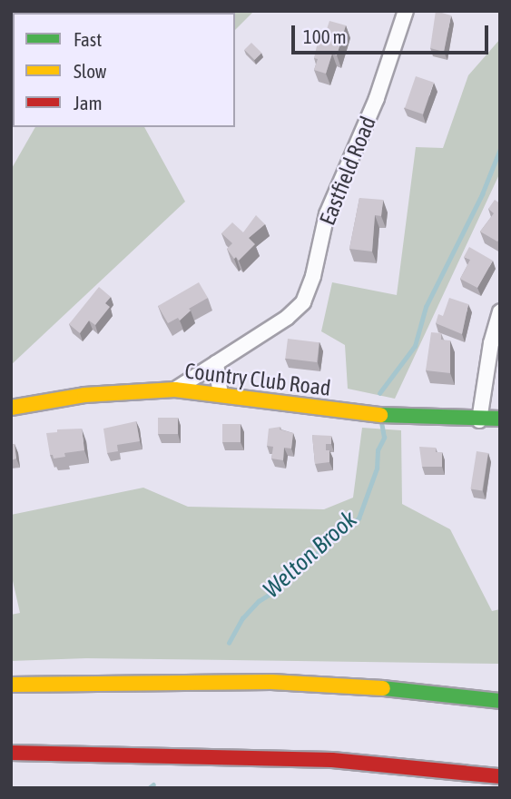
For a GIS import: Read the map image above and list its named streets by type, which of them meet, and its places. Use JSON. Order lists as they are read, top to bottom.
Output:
{
  "streets": {
    "main road": ["Country Club Road"],
    "street": ["Eastfield Road"]
  },
  "crossings": [
    ["Eastfield Road", "Country Club Road"]
  ],
  "water": ["Welton Brook"],
  "legend": ["Fast", "Slow", "Jam"],
  "scale_bar": "100 m"
}
